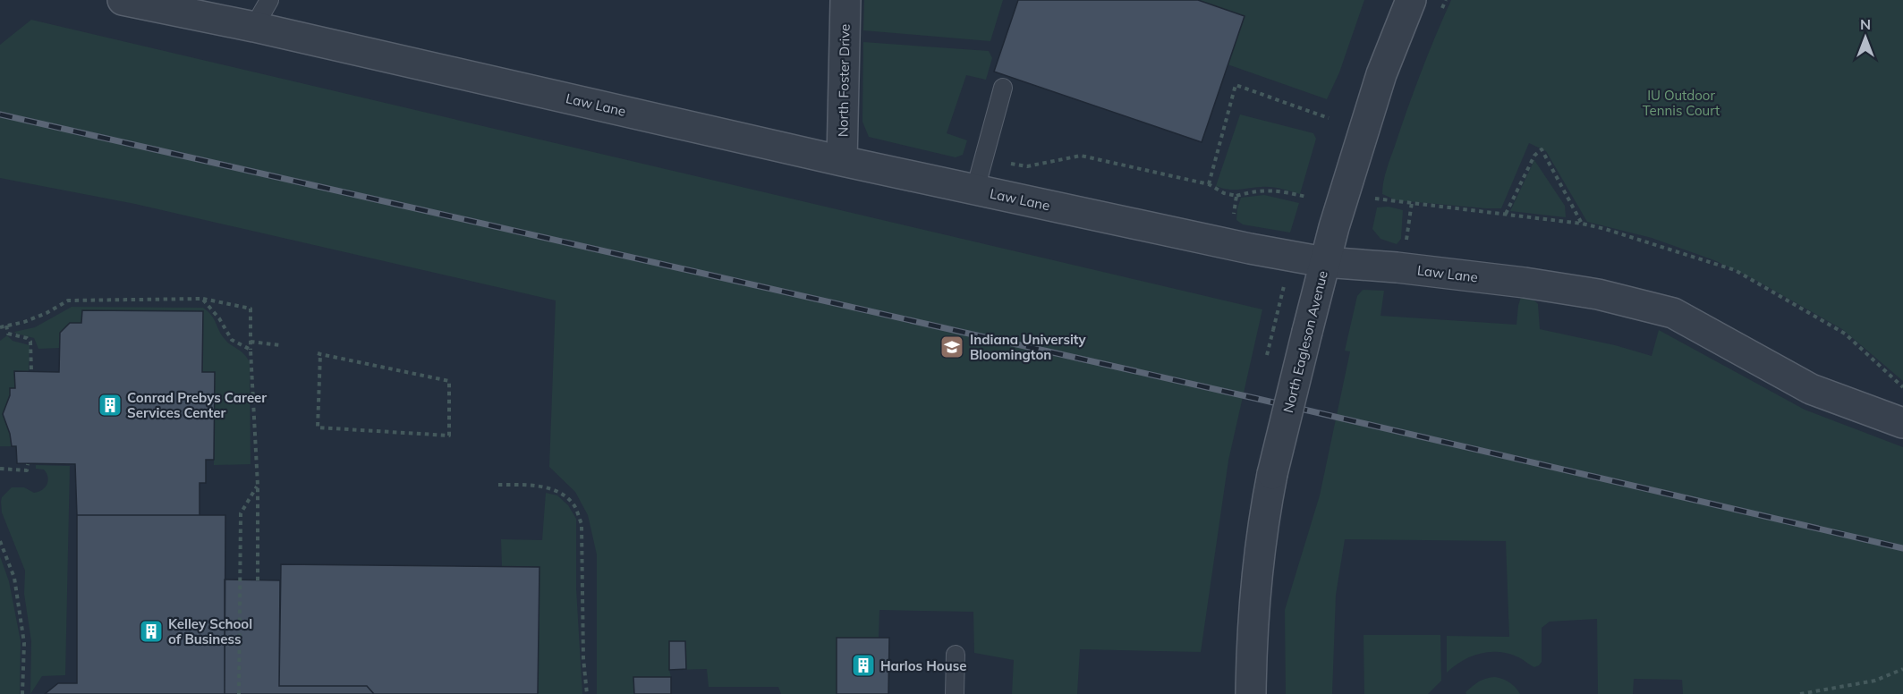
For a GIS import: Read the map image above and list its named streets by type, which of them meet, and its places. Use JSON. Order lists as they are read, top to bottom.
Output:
{
  "streets": {
    "street": ["North Foster Drive", "Law Lane", "North Eagleson Avenue"]
  },
  "crossings": [
    ["North Foster Drive", "Law Lane"],
    ["Law Lane", "North Eagleson Avenue"]
  ],
  "parks": ["IU Outdoor Tennis Court"],
  "places": {
    "school or university": ["Indiana University Bloomington"],
    "building": ["Conrad Prebys Career Services Center", "Kelley School of Business", "Harlos House"]
  },
  "north": "top"
}
